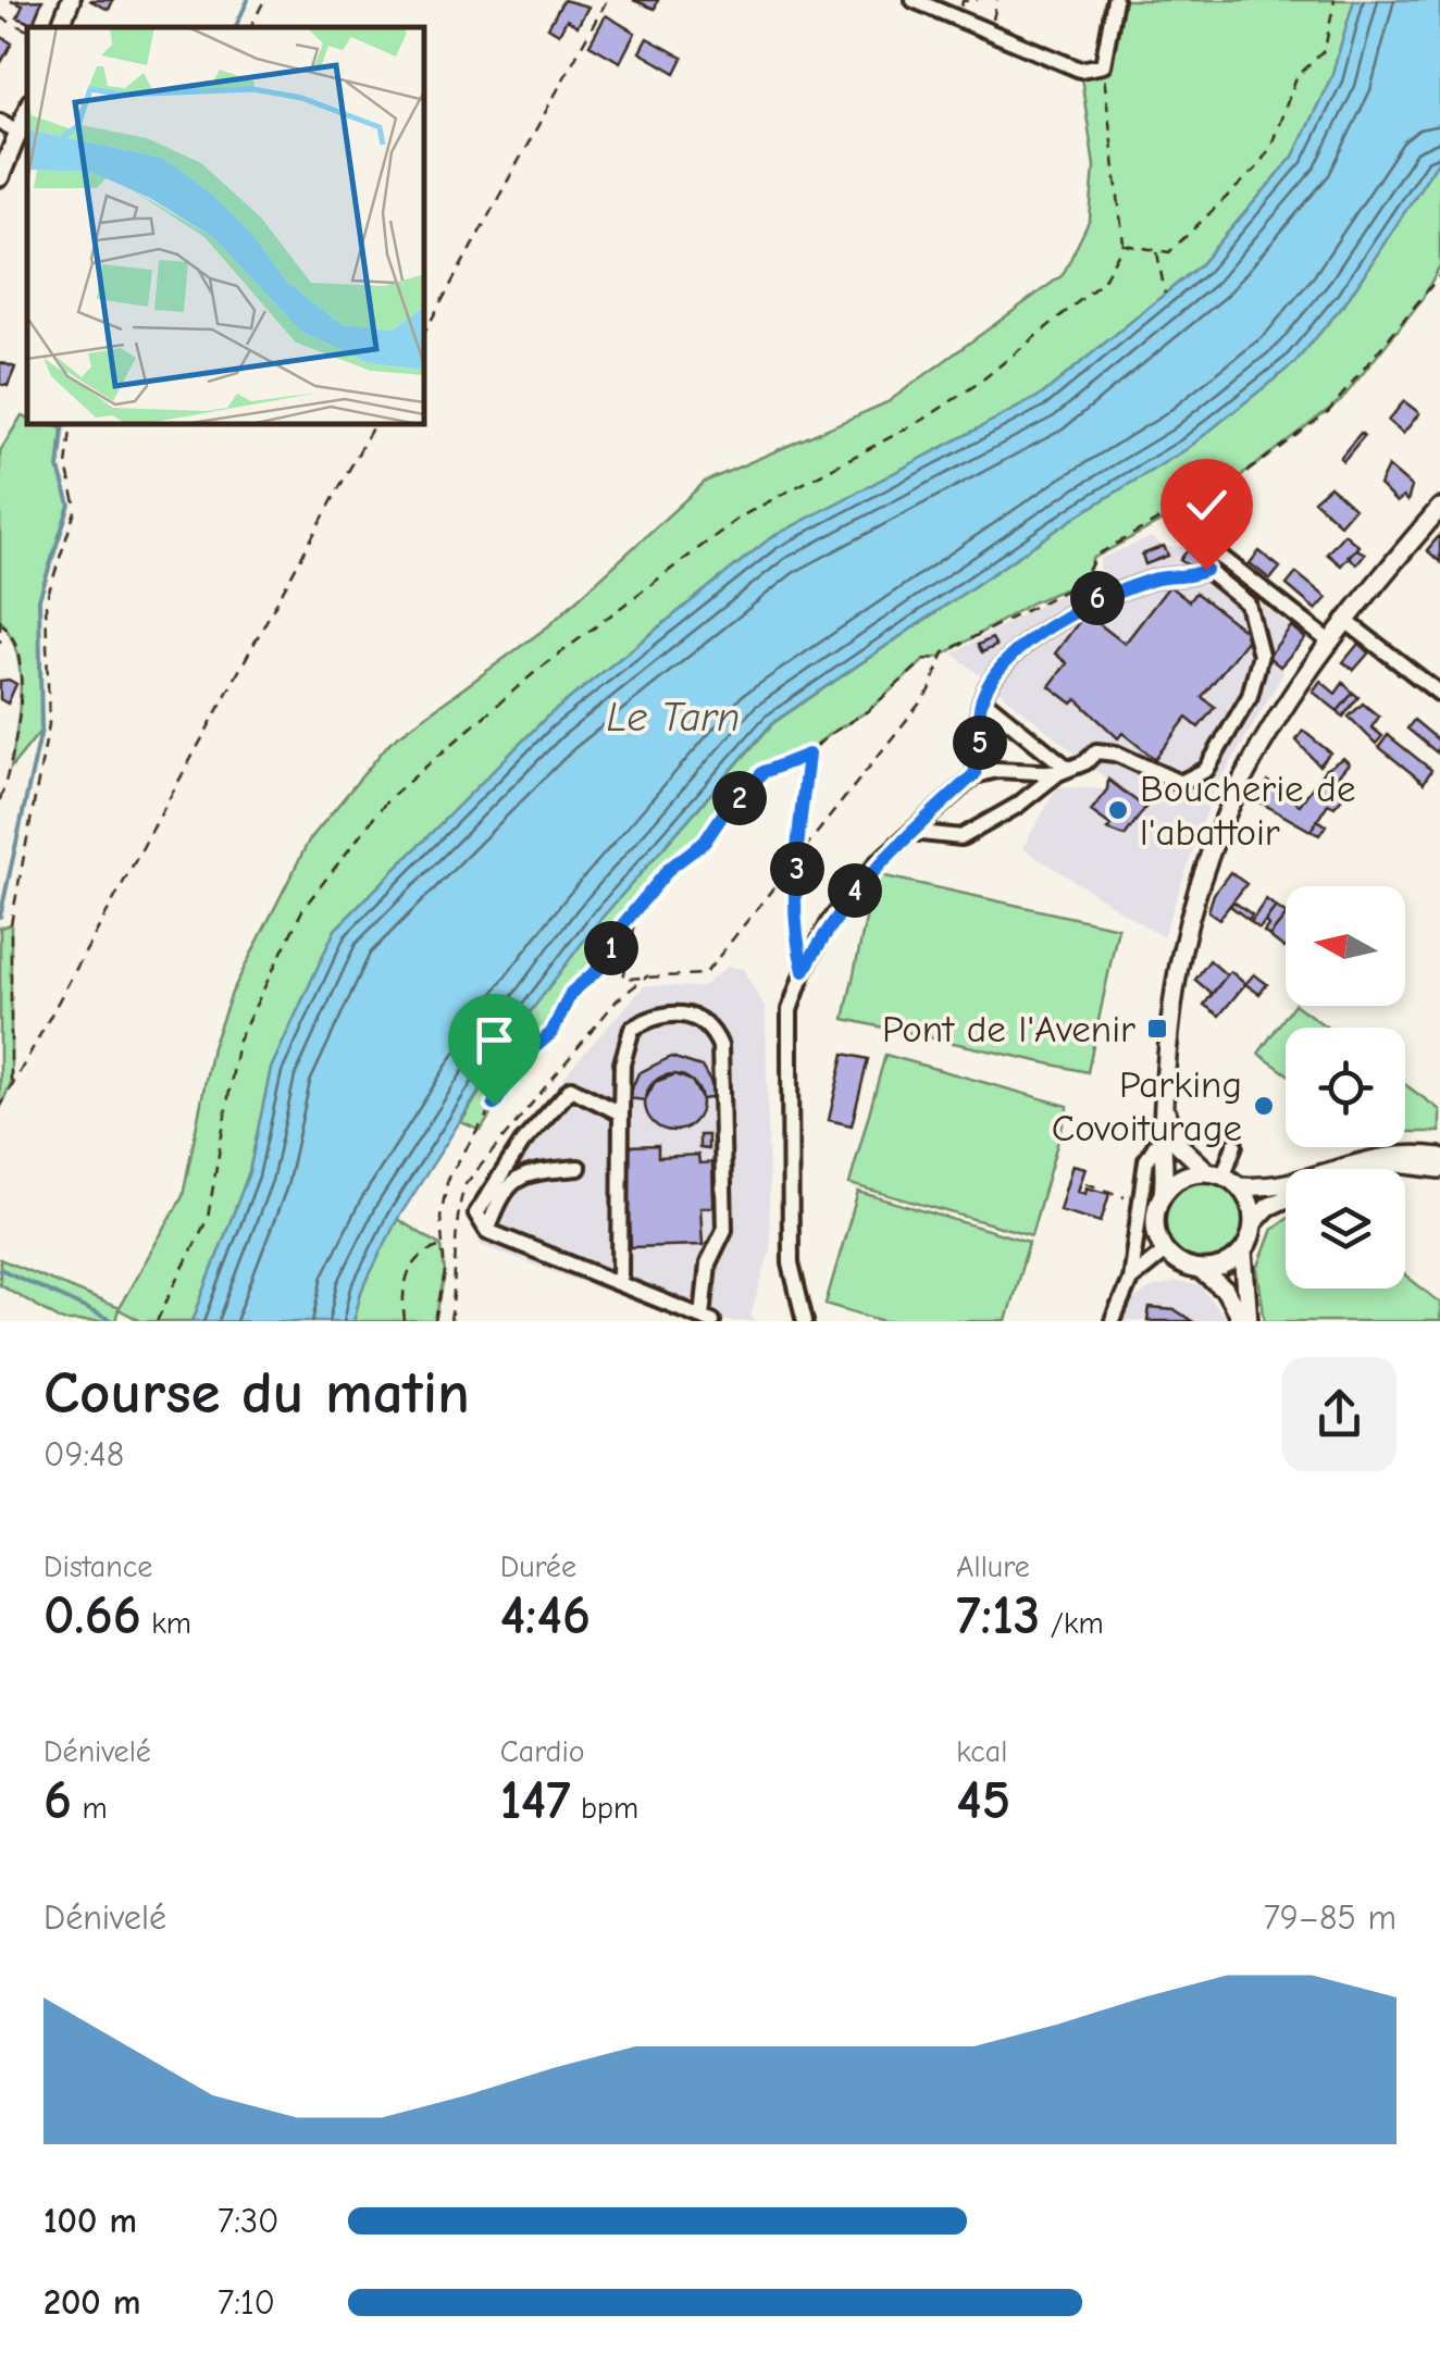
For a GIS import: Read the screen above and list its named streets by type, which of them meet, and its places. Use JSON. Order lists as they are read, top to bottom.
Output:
{
  "water": ["Le Tarn"],
  "places": {
    "other": ["Boucherie de l'abattoir", "Parking Covoiturage"],
    "transit": ["Pont de l'Avenir"]
  },
  "north": "left",
  "page": {
    "pins": [
      "6",
      "5",
      "2",
      "3",
      "4",
      "1"
    ],
    "heading": ["Course du matin", "09:48"],
    "stats": [
      ["Distance", "0.66 km"],
      ["Durée", "4:46"],
      ["Allure", "7:13 /km"],
      ["Dénivelé", "6 m"],
      ["Cardio", "147 bpm"],
      ["kcal", "45"]
    ],
    "chart": ["Dénivelé", "79–85 m"],
    "list": [
      {
        "name": "100 m",
        "note": "7:30"
      },
      {
        "name": "200 m",
        "note": "7:10"
      }
    ]
  }
}
